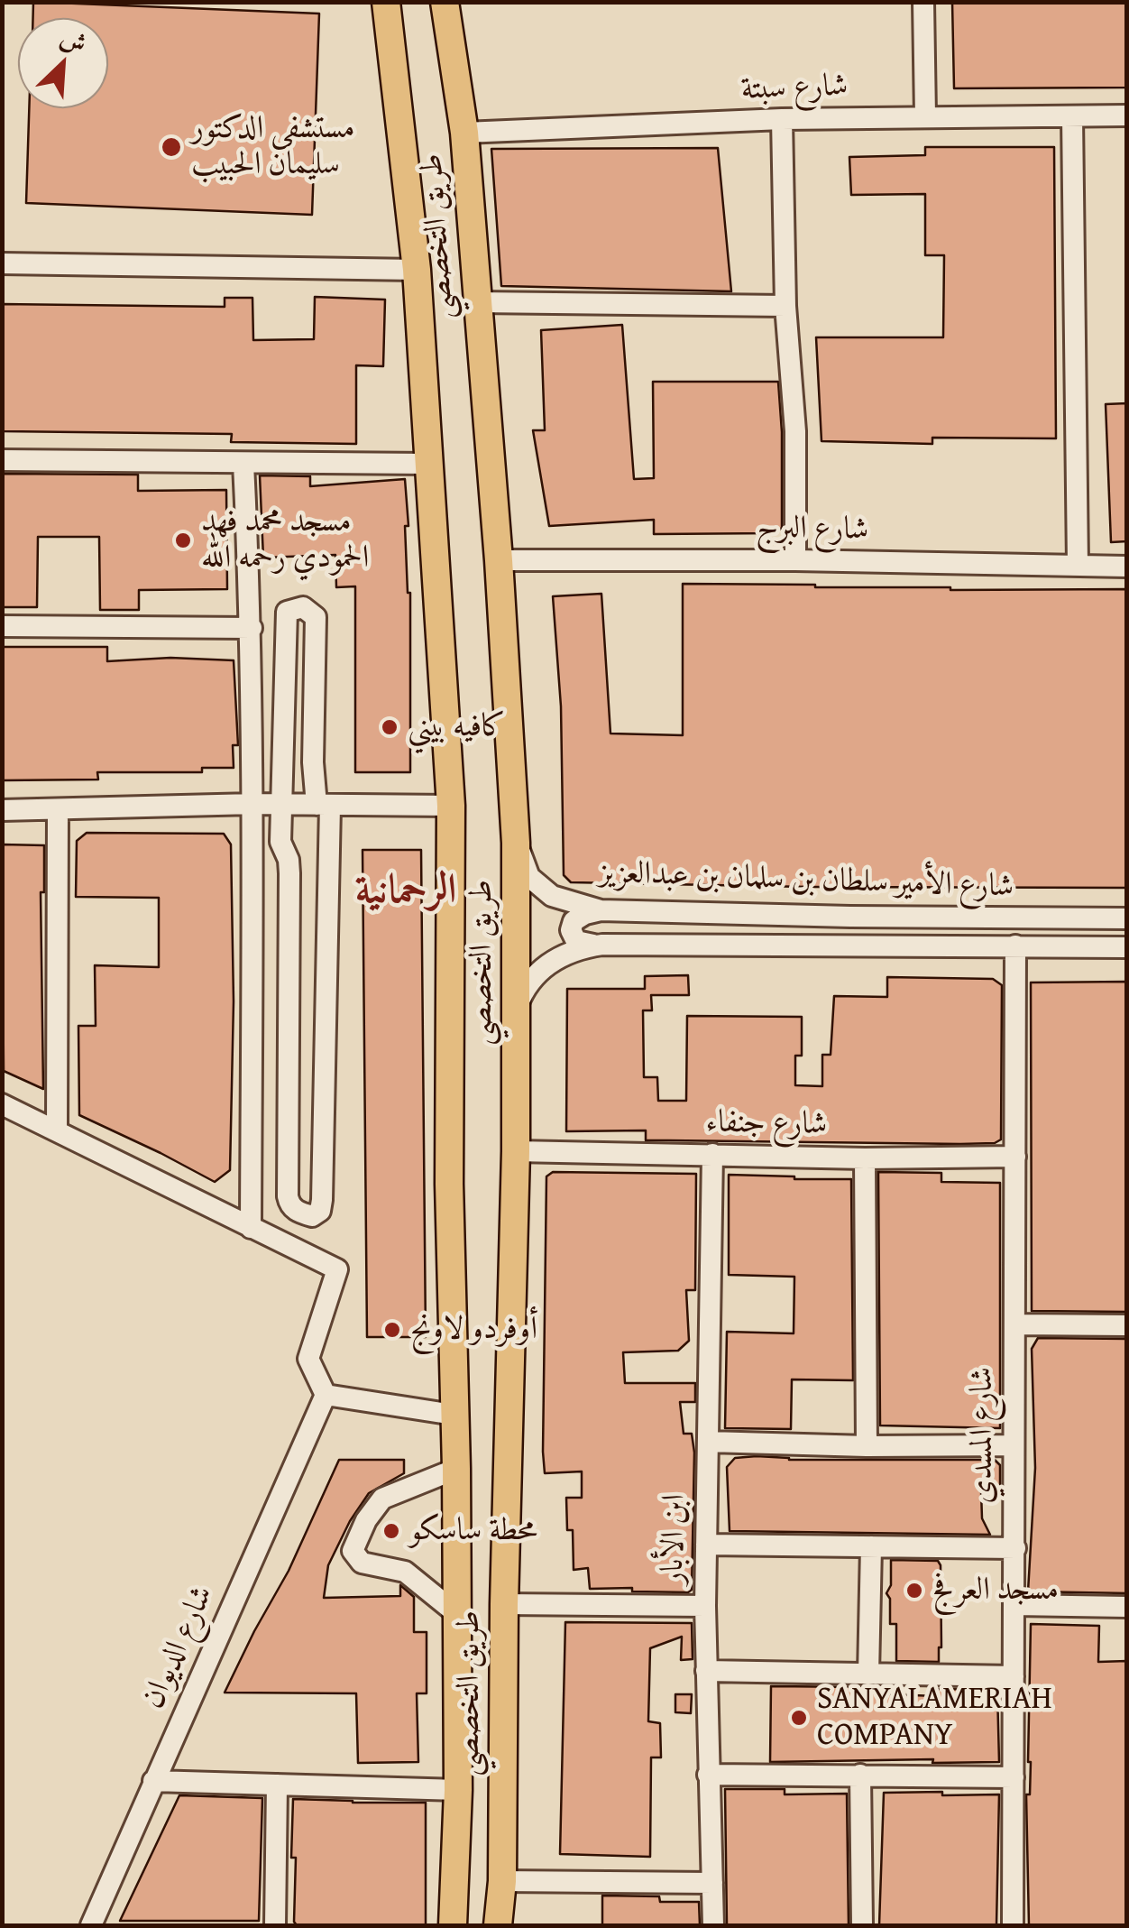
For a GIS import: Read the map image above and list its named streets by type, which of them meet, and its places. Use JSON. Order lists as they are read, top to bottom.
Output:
{
  "streets": {
    "main road": ["طريق التخصصي"],
    "street": [
      "شارع سبتة",
      "شارع البرج",
      "شارع الأمير سلطان بن سلمان بن عبدالعزيز",
      "شارع جنفاء",
      "شارع المسدي",
      "ابن الأبار",
      "شارع الديوان"
    ]
  },
  "crossings": [
    ["شارع سبتة", "طريق التخصصي"],
    ["طريق التخصصي", "شارع البرج"],
    ["طريق التخصصي", "شارع الأمير سلطان بن سلمان بن عبدالعزيز"],
    ["طريق التخصصي", "شارع جنفاء"],
    ["شارع الأمير سلطان بن سلمان بن عبدالعزيز", "شارع المسدي"],
    ["شارع جنفاء", "شارع المسدي"],
    ["شارع جنفاء", "ابن الأبار"]
  ],
  "districts": ["الرحمانية"],
  "places": [
    "مستشفى الدكتور سليمان الحبيب",
    "مسجد محمد فهد الحمودي رحمه الله",
    "كافيه بيني",
    "أوفردو لاونج",
    "محطة ساسكو",
    "مسجد العرفج",
    "SANYALAMERIAH COMPANY"
  ],
  "north": "top right"
}
